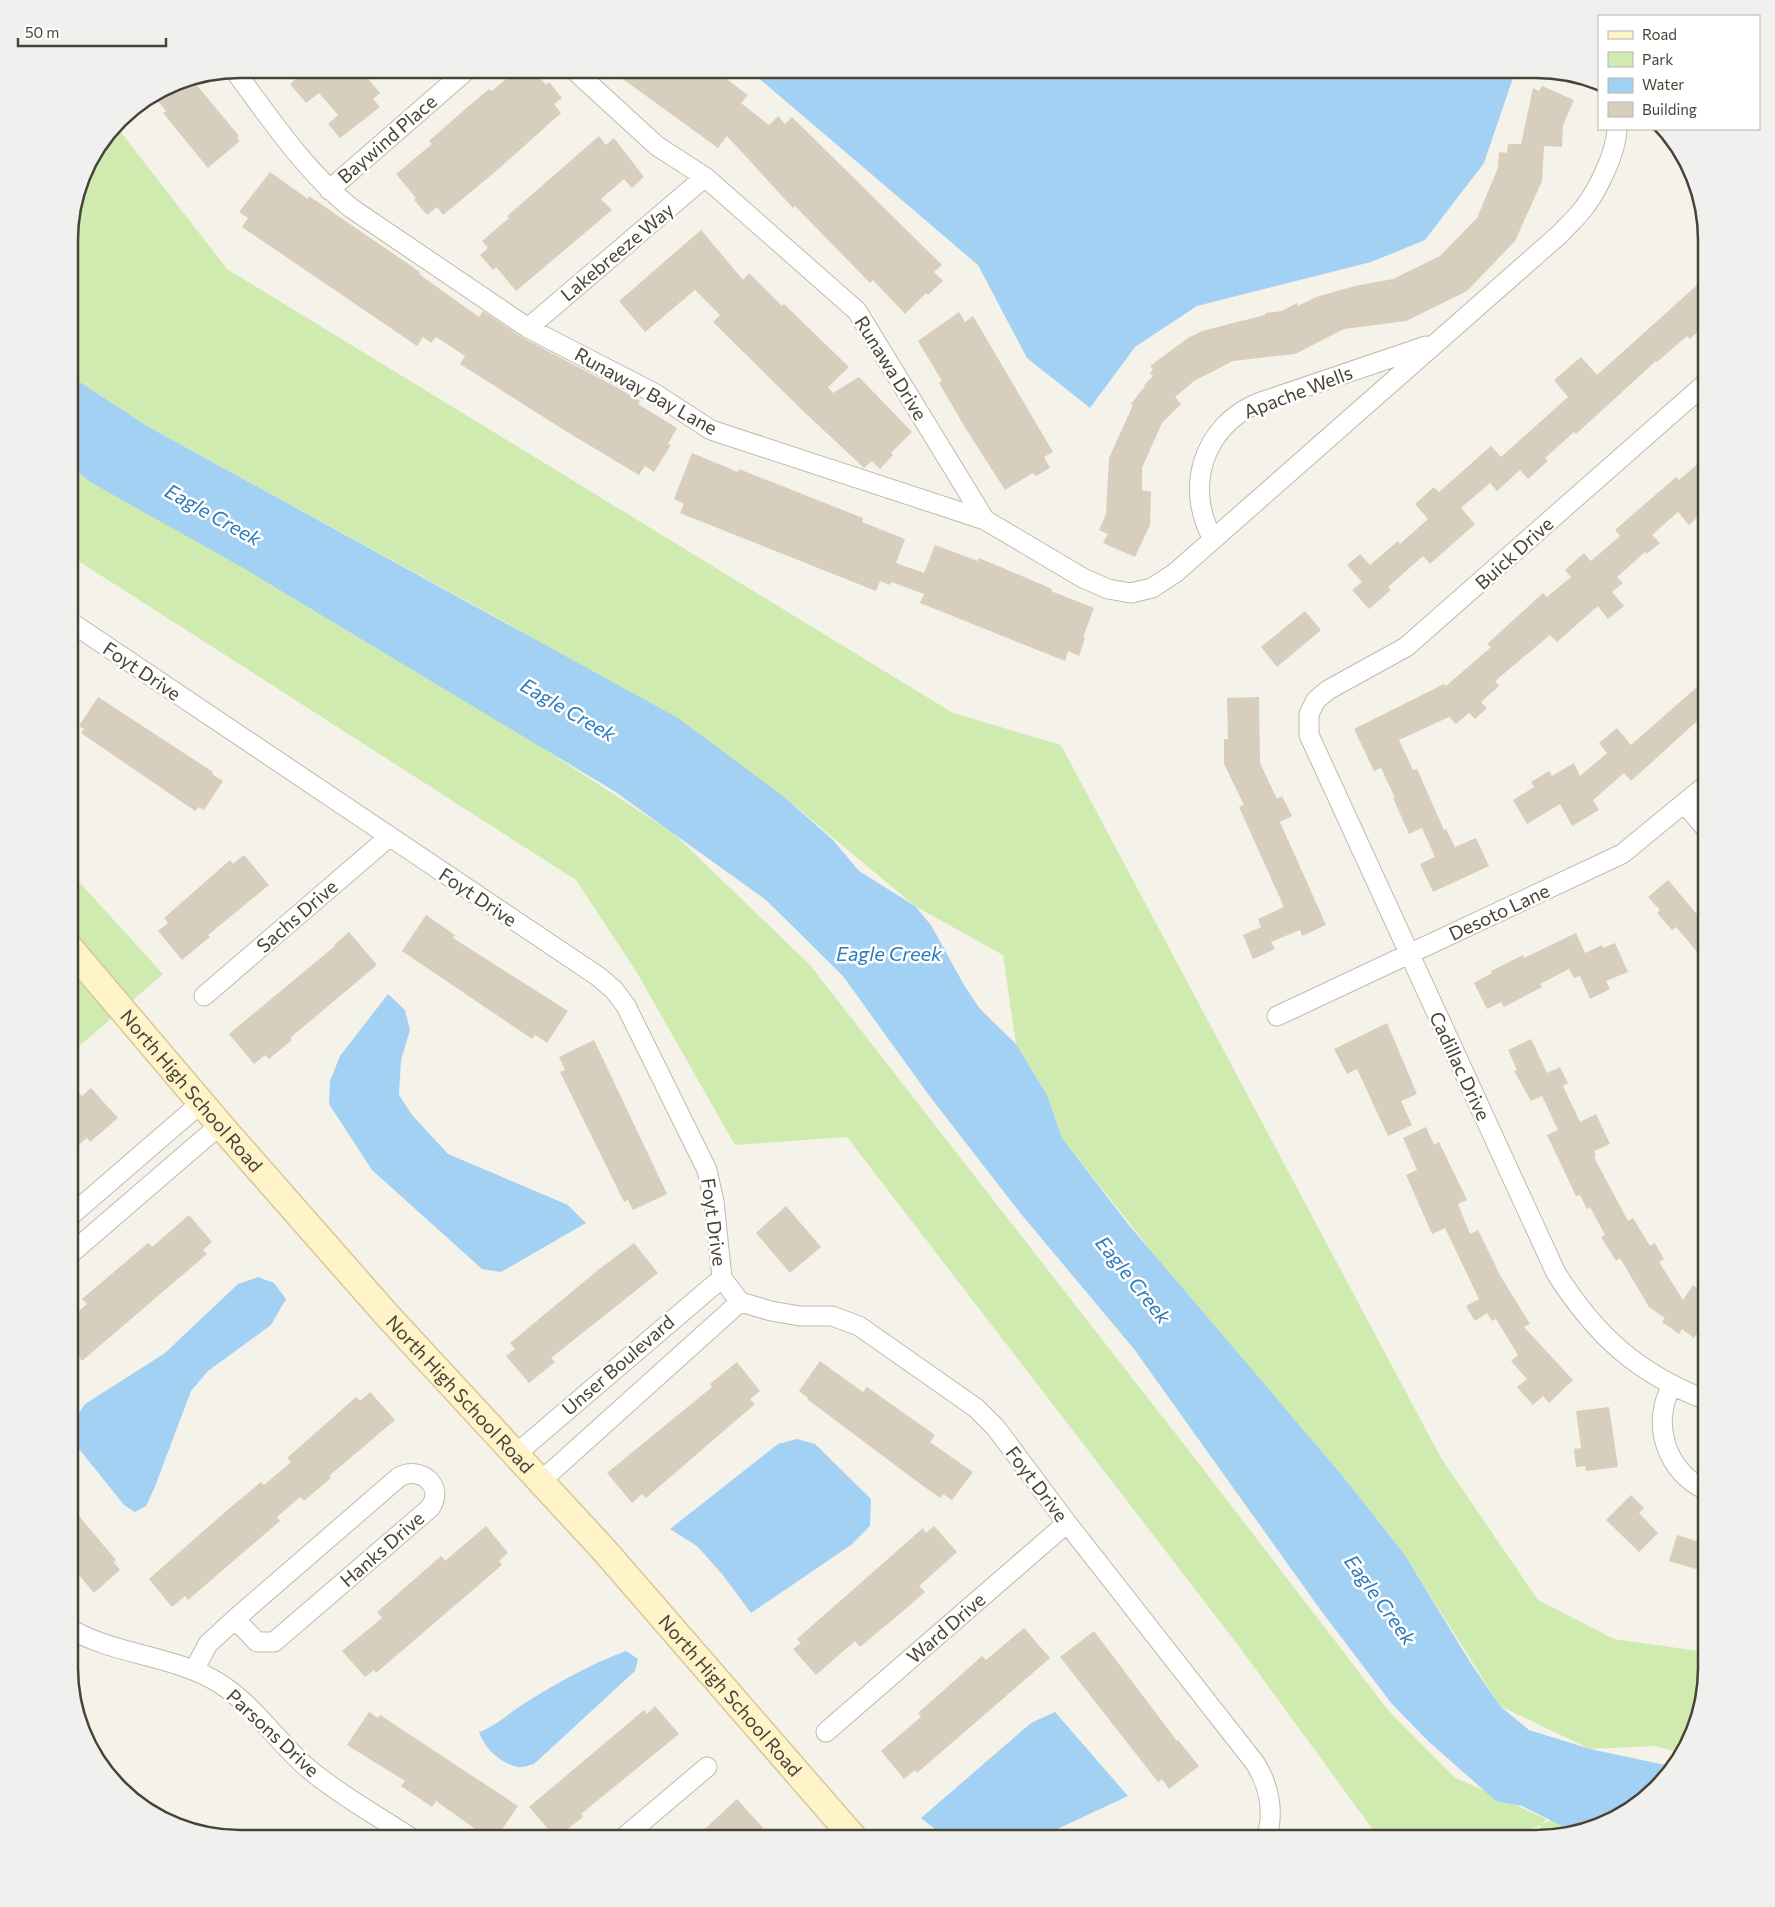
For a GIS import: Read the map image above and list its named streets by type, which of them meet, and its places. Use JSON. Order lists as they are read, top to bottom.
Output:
{
  "streets": {
    "street": [
      "Baywind Place",
      "Lakebreeze Way",
      "Runawa Drive",
      "Runaway Bay Lane",
      "Apache Wells",
      "Buick Drive",
      "Foyt Drive",
      "Desoto Lane",
      "Sachs Drive",
      "Cadillac Drive",
      "North High School Road",
      "Unser Boulevard",
      "Hanks Drive",
      "Ward Drive",
      "Parsons Drive"
    ]
  },
  "crossings": [
    ["Baywind Place", "Runaway Bay Lane"],
    ["Lakebreeze Way", "Runawa Drive"],
    ["Lakebreeze Way", "Runaway Bay Lane"],
    ["Runawa Drive", "Runaway Bay Lane"],
    ["Runaway Bay Lane", "Apache Wells"],
    ["Buick Drive", "Cadillac Drive"],
    ["Foyt Drive", "Sachs Drive"],
    ["Foyt Drive", "Unser Boulevard"],
    ["Foyt Drive", "Ward Drive"],
    ["Desoto Lane", "Cadillac Drive"],
    ["North High School Road", "Unser Boulevard"],
    ["Hanks Drive", "Parsons Drive"]
  ],
  "water": ["Eagle Creek"],
  "legend": [
    "Road",
    "Park",
    "Water",
    "Building"
  ],
  "scale_bar": "50 m"
}
